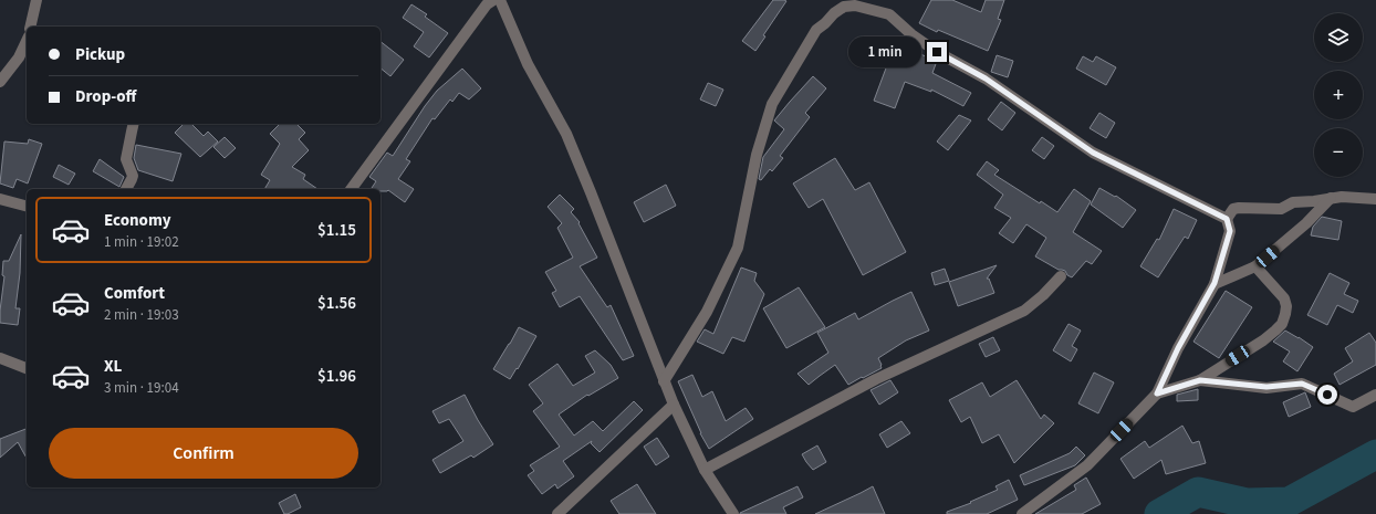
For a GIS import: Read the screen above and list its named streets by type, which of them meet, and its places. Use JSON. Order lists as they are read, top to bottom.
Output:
{
  "page": {
    "map_buttons": ["+", "−"],
    "banner": ["Pickup", "Drop-off"],
    "bubble": "1 min",
    "list": [
      {
        "name": "Economy",
        "note": "1 min · 19:02",
        "value": "$1.15"
      },
      {
        "name": "Comfort",
        "note": "2 min · 19:03",
        "value": "$1.56"
      },
      {
        "name": "XL",
        "note": "3 min · 19:04",
        "value": "$1.96"
      }
    ],
    "buttons": "Confirm"
  }
}
